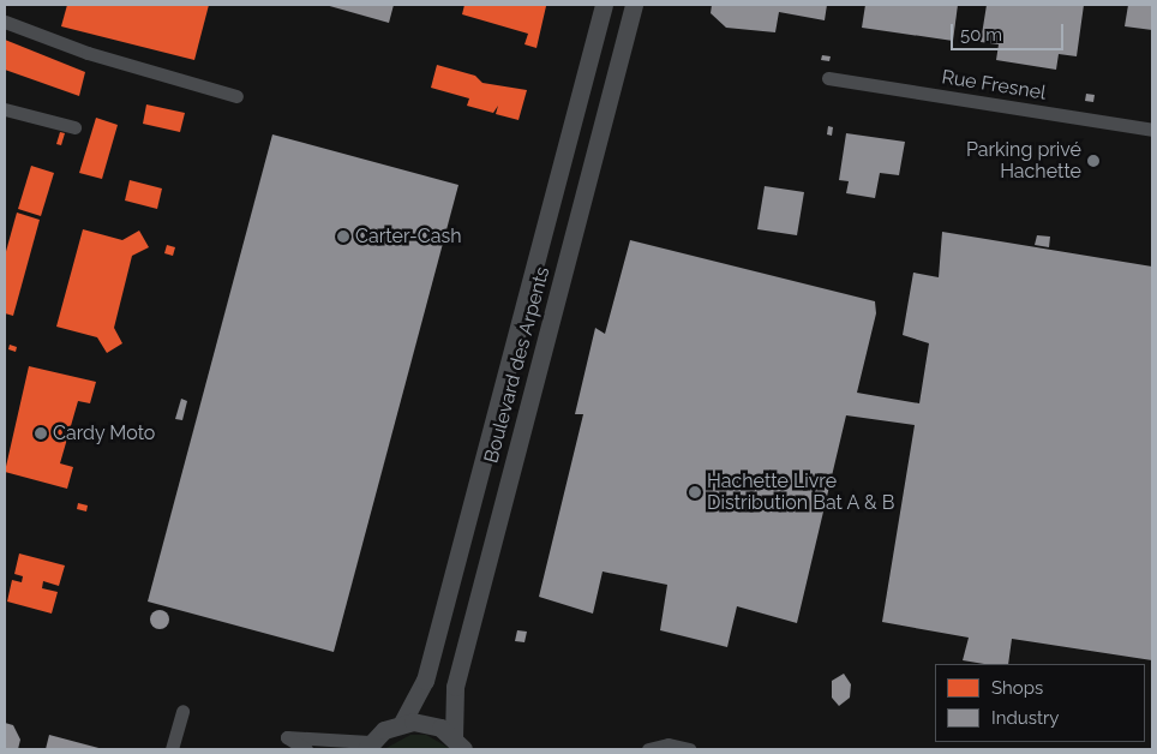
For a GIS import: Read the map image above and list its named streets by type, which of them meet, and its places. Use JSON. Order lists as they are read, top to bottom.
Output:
{
  "streets": {
    "street": ["Rue Fresnel", "Boulevard des Arpents"]
  },
  "places": [
    "Parking privé Hachette",
    "Carter-Cash",
    "Cardy Moto",
    "Hachette Livre Distribution Bat A & B"
  ],
  "legend": ["Shops", "Industry"],
  "scale_bar": "50 m"
}
